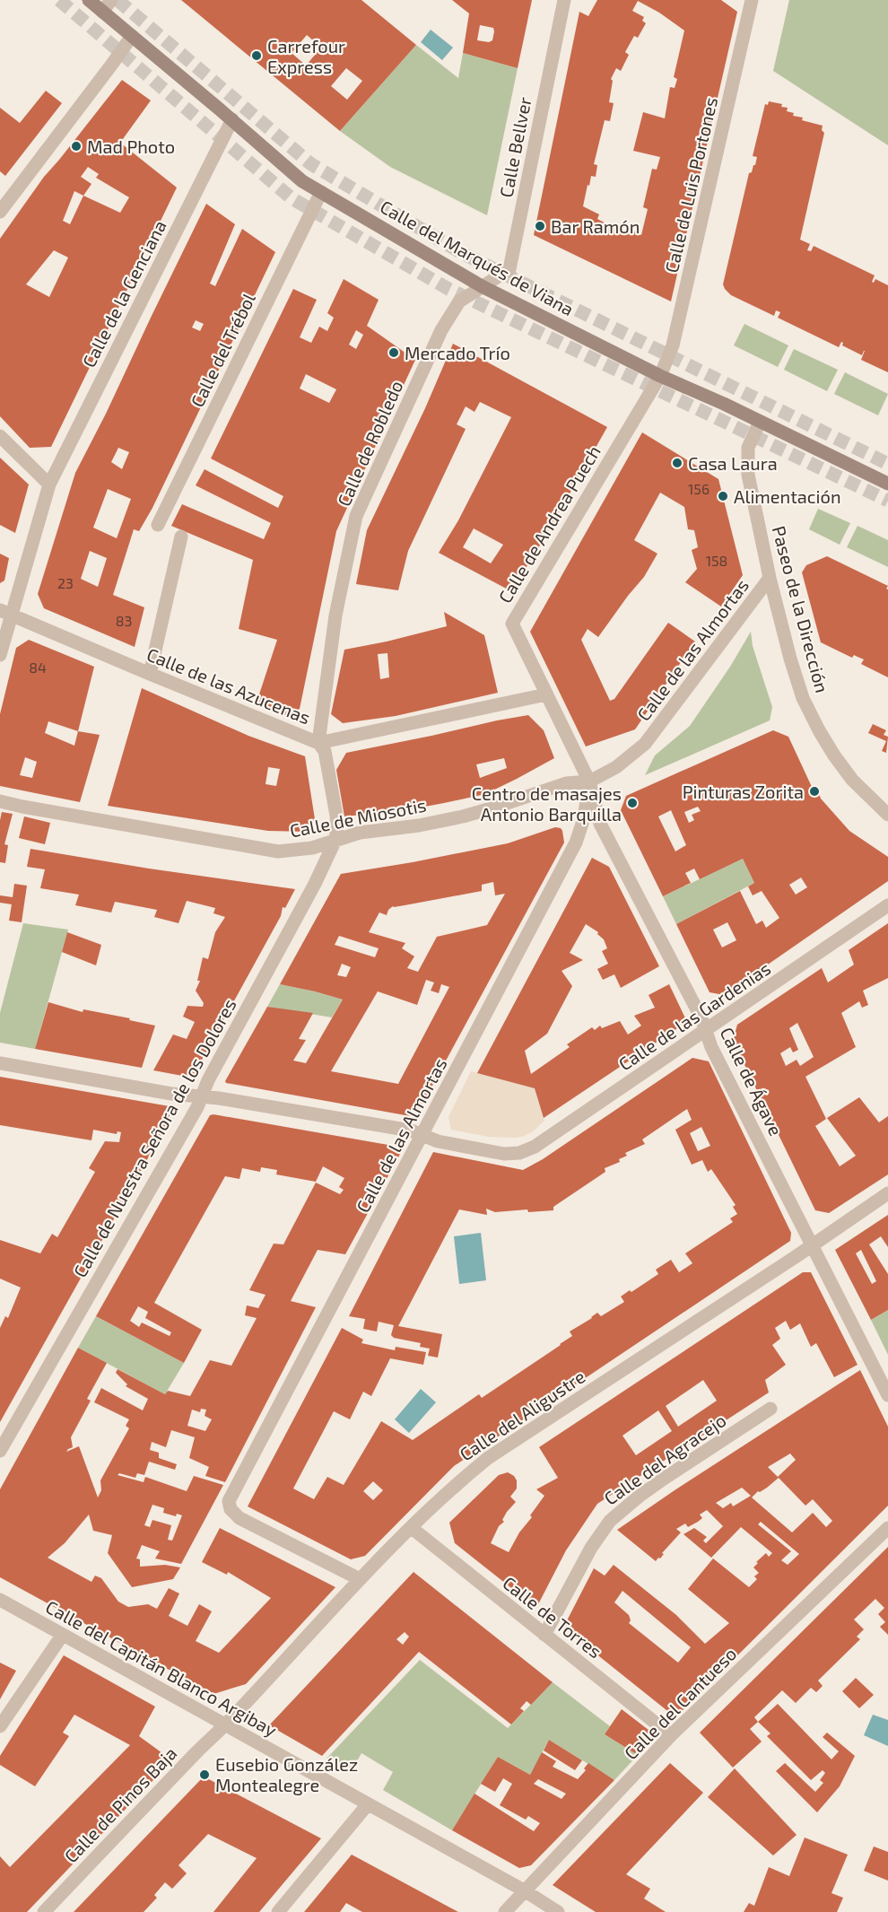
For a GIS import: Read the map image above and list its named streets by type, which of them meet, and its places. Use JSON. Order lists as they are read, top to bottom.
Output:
{
  "streets": {
    "street": [
      "Calle Bellver",
      "Calle de Luis Portones",
      "Calle del Marqués de Viana",
      "Calle de la Genciana",
      "Calle del Trébol",
      "Calle de Robledo",
      "Calle de Andrea Puech",
      "Paseo de la Dirección",
      "Calle de las Almortas",
      "Calle de las Azucenas",
      "Calle de Miosotis",
      "Calle de las Gardenias",
      "Calle de Ágave",
      "Calle de Nuestra Señora de los Dolores",
      "Calle del Aligustre",
      "Calle del Agracejo",
      "Calle de Torres",
      "Calle del Capitán Blanco Argibay",
      "Calle del Cantueso",
      "Calle de Pinos Baja"
    ]
  },
  "crossings": [
    ["Calle Bellver", "Calle del Marqués de Viana"],
    ["Calle Bellver", "Calle de Robledo"],
    ["Calle de Luis Portones", "Calle del Marqués de Viana"],
    ["Calle de Luis Portones", "Calle de Andrea Puech"],
    ["Calle del Marqués de Viana", "Calle de la Genciana"],
    ["Calle del Marqués de Viana", "Calle del Trébol"],
    ["Calle del Marqués de Viana", "Calle de Robledo"],
    ["Calle del Marqués de Viana", "Calle de Andrea Puech"],
    ["Calle del Marqués de Viana", "Paseo de la Dirección"],
    ["Calle de la Genciana", "Calle de las Azucenas"],
    ["Calle de Robledo", "Calle de las Azucenas"],
    ["Calle de Andrea Puech", "Calle de las Almortas"],
    ["Calle de Andrea Puech", "Calle de las Azucenas"],
    ["Calle de Andrea Puech", "Calle de Miosotis"],
    ["Calle de Andrea Puech", "Calle de Ágave"],
    ["Paseo de la Dirección", "Calle de las Almortas"],
    ["Calle de las Almortas", "Calle de Miosotis"],
    ["Calle de las Almortas", "Calle de las Gardenias"],
    ["Calle de las Almortas", "Calle de Ágave"],
    ["Calle de las Almortas", "Calle del Aligustre"],
    ["Calle de Miosotis", "Calle de Ágave"],
    ["Calle de Miosotis", "Calle de Nuestra Señora de los Dolores"],
    ["Calle de las Gardenias", "Calle de Ágave"],
    ["Calle de Ágave", "Calle del Aligustre"],
    ["Calle del Aligustre", "Calle de Torres"],
    ["Calle del Aligustre", "Calle del Capitán Blanco Argibay"],
    ["Calle del Aligustre", "Calle de Pinos Baja"],
    ["Calle del Agracejo", "Calle de Torres"],
    ["Calle de Torres", "Calle del Cantueso"],
    ["Calle del Capitán Blanco Argibay", "Calle del Cantueso"],
    ["Calle del Capitán Blanco Argibay", "Calle de Pinos Baja"]
  ],
  "places": [
    "Carrefour Express",
    "Mad Photo",
    "Bar Ramón",
    "Mercado Trío",
    "Casa Laura",
    "Alimentación",
    "Pinturas Zorita",
    "Centro de masajes Antonio Barquilla",
    "Eusebio González Montealegre"
  ],
  "house_numbers": [
    "156",
    "158",
    "23",
    "83",
    "84"
  ]
}
